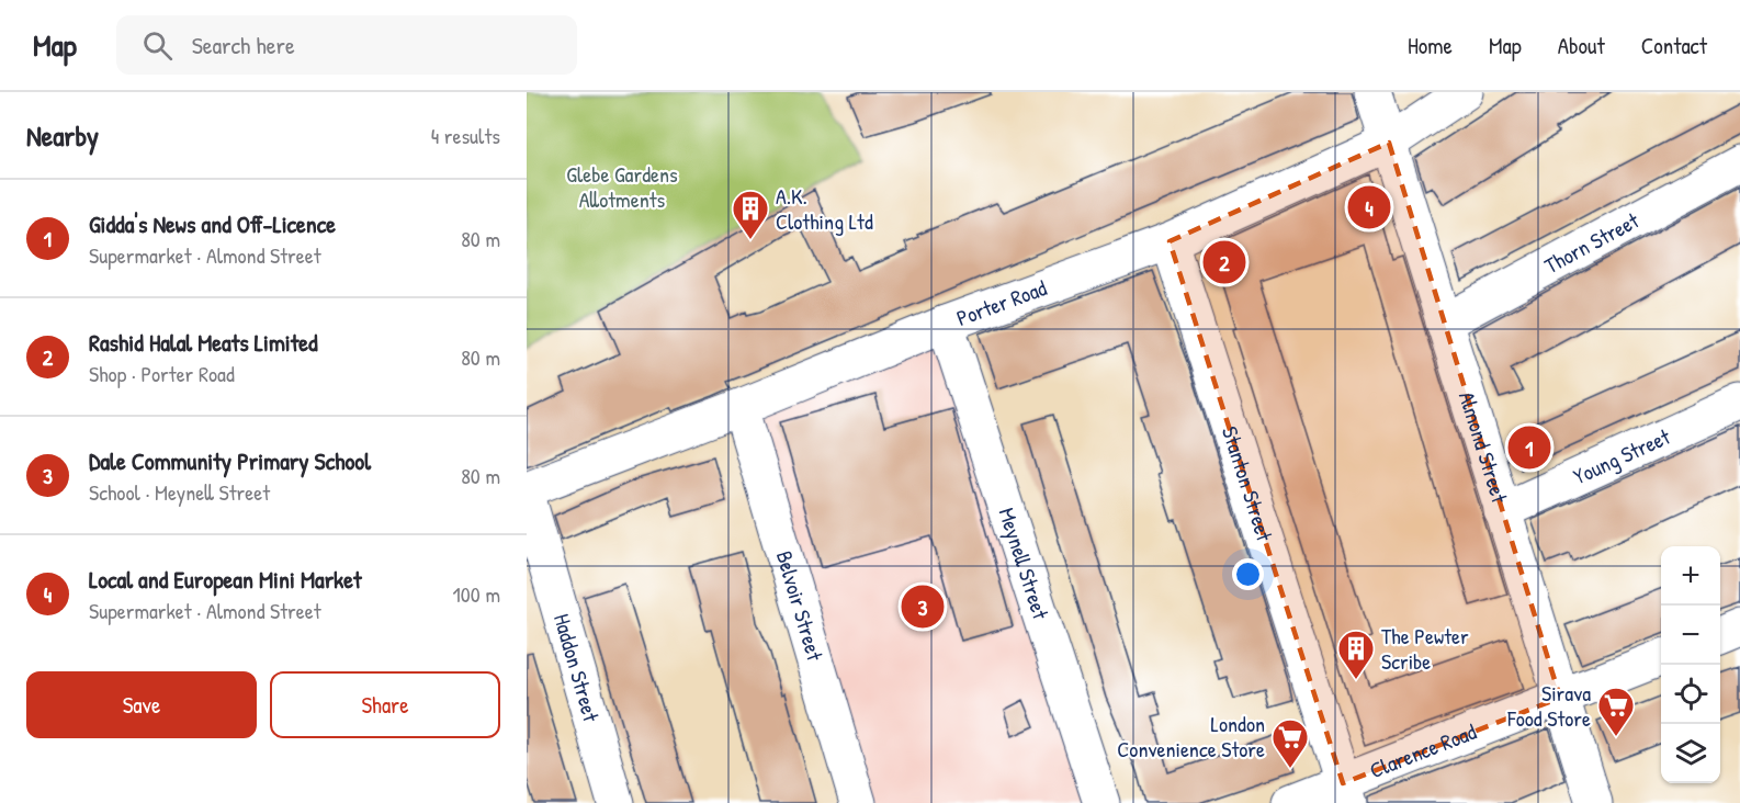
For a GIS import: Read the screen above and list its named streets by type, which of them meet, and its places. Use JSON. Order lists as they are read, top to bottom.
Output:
{
  "streets": {
    "street": [
      "Thorn Street",
      "Porter Road",
      "Almond Street",
      "Young Street",
      "Stanton Street",
      "Meynell Street",
      "Belvoir Street",
      "Haddon Street",
      "Clarence Road"
    ]
  },
  "crossings": [
    ["Thorn Street", "Almond Street"],
    ["Porter Road", "Almond Street"],
    ["Porter Road", "Stanton Street"],
    ["Porter Road", "Meynell Street"],
    ["Porter Road", "Belvoir Street"],
    ["Almond Street", "Young Street"],
    ["Almond Street", "Clarence Road"],
    ["Stanton Street", "Clarence Road"]
  ],
  "parks": ["Glebe Gardens Allotments"],
  "places": {
    "building": ["A.K. Clothing Ltd", "The Pewter Scribe"],
    "supermarket": ["Sirava Food Store", "London Convenience Store"]
  },
  "page": {
    "header": "Map",
    "search": "Search here",
    "nav": [
      "Home",
      "Map",
      "About",
      "Contact"
    ],
    "heading": ["Nearby", "4 results"],
    "list": [
      {
        "mark": "1",
        "name": "Gidda's News and Off-Licence",
        "note": "Supermarket · Almond Street",
        "value": "80 m"
      },
      {
        "mark": "2",
        "name": "Rashid Halal Meats Limited",
        "note": "Shop · Porter Road",
        "value": "80 m"
      },
      {
        "mark": "3",
        "name": "Dale Community Primary School",
        "note": "School · Meynell Street",
        "value": "80 m"
      },
      {
        "mark": "4",
        "name": "Local and European Mini Market",
        "note": "Supermarket · Almond Street",
        "value": "100 m"
      }
    ],
    "pins": [
      "4",
      "2",
      "1",
      "3"
    ],
    "map_buttons": ["+", "−"],
    "buttons": ["Save", "Share"]
  }
}
